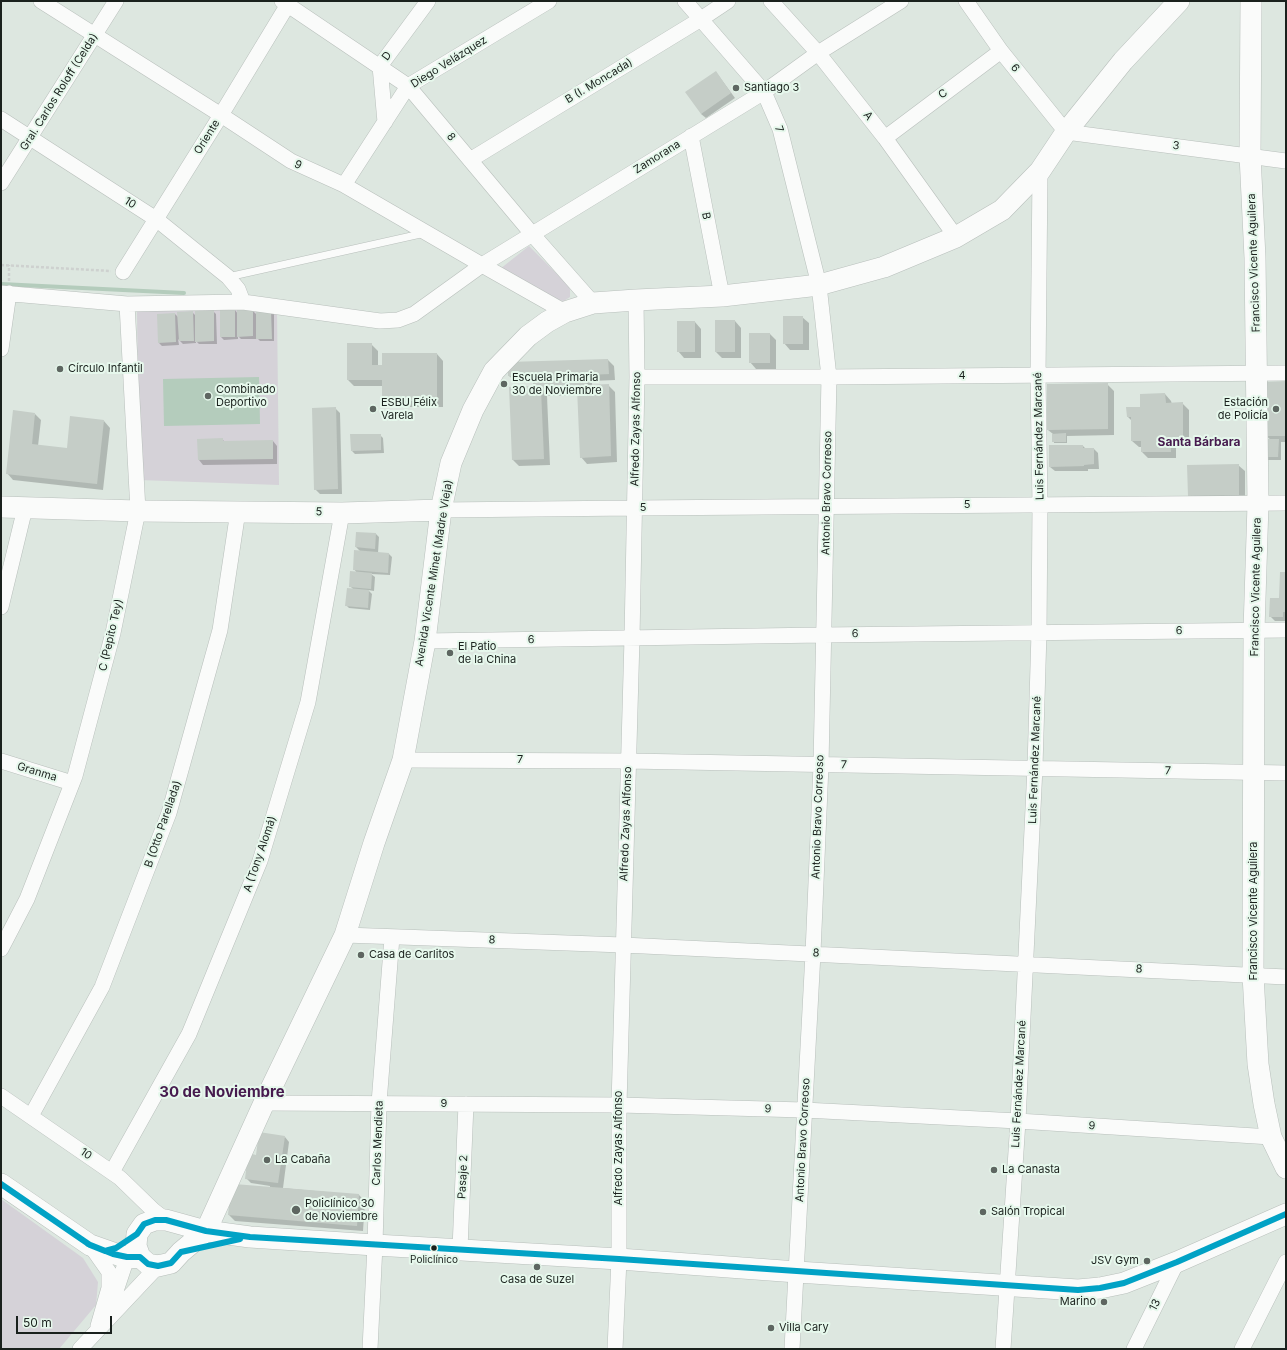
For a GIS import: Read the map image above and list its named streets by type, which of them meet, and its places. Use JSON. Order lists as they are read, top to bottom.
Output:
{
  "streets": {
    "main road": [
      "10",
      "Francisco Vicente Aguilera",
      "5",
      "Avenida Vicente Minet (Madre Vieja)"
    ],
    "street": [
      "D",
      "Diego Velázquez",
      "6",
      "B (I. Moncada)",
      "Gral. Carlos Roloff (Celda)",
      "C",
      "A",
      "7",
      "Oriente",
      "8",
      "3",
      "Zamorana",
      "9",
      "B",
      "4",
      "Alfredo Zayas Alfonso",
      "Luis Fernández Marcané",
      "Antonio Bravo Correoso",
      "C (Pepito Tey)",
      "Granma",
      "B (Otto Parellada)",
      "A (Tony Alomá)",
      "Carlos Mendieta",
      "Pasaje 2",
      "13"
    ]
  },
  "crossings": [
    ["D", "Diego Velázquez"],
    ["D", "8"],
    ["Diego Velázquez", "8"],
    ["Diego Velázquez", "9"],
    ["6", "C"],
    ["6", "3"],
    ["6", "Francisco Vicente Aguilera"],
    ["6", "Alfredo Zayas Alfonso"],
    ["6", "Luis Fernández Marcané"],
    ["6", "Antonio Bravo Correoso"],
    ["6", "Avenida Vicente Minet (Madre Vieja)"],
    ["B (I. Moncada)", "7"],
    ["B (I. Moncada)", "8"],
    ["Gral. Carlos Roloff (Celda)", "9"],
    ["Gral. Carlos Roloff (Celda)", "10"],
    ["C", "A"],
    ["A", "Zamorana"],
    ["A", "Avenida Vicente Minet (Madre Vieja)"],
    ["7", "Zamorana"],
    ["7", "Francisco Vicente Aguilera"],
    ["7", "Alfredo Zayas Alfonso"],
    ["7", "Luis Fernández Marcané"],
    ["7", "Antonio Bravo Correoso"],
    ["7", "Avenida Vicente Minet (Madre Vieja)"],
    ["Oriente", "8"],
    ["Oriente", "9"],
    ["Oriente", "10"],
    ["8", "Zamorana"],
    ["8", "Francisco Vicente Aguilera"],
    ["8", "Alfredo Zayas Alfonso"],
    ["8", "Luis Fernández Marcané"],
    ["8", "Antonio Bravo Correoso"],
    ["8", "Avenida Vicente Minet (Madre Vieja)"],
    ["8", "Carlos Mendieta"],
    ["3", "Francisco Vicente Aguilera"],
    ["3", "Avenida Vicente Minet (Madre Vieja)"],
    ["Zamorana", "9"],
    ["Zamorana", "10"],
    ["Zamorana", "B"],
    ["9", "Francisco Vicente Aguilera"],
    ["9", "Alfredo Zayas Alfonso"],
    ["9", "Luis Fernández Marcané"],
    ["9", "Antonio Bravo Correoso"],
    ["9", "Avenida Vicente Minet (Madre Vieja)"],
    ["9", "Carlos Mendieta"],
    ["9", "Pasaje 2"],
    ["10", "Alfredo Zayas Alfonso"],
    ["10", "Luis Fernández Marcané"],
    ["10", "Antonio Bravo Correoso"],
    ["10", "Avenida Vicente Minet (Madre Vieja)"],
    ["10", "B (Otto Parellada)"],
    ["10", "A (Tony Alomá)"],
    ["10", "Carlos Mendieta"],
    ["10", "Pasaje 2"],
    ["10", "13"],
    ["B", "Avenida Vicente Minet (Madre Vieja)"],
    ["Francisco Vicente Aguilera", "4"],
    ["Francisco Vicente Aguilera", "5"],
    ["4", "Alfredo Zayas Alfonso"],
    ["4", "Luis Fernández Marcané"],
    ["4", "Antonio Bravo Correoso"],
    ["Alfredo Zayas Alfonso", "5"],
    ["Alfredo Zayas Alfonso", "Avenida Vicente Minet (Madre Vieja)"],
    ["Luis Fernández Marcané", "5"],
    ["Luis Fernández Marcané", "Avenida Vicente Minet (Madre Vieja)"],
    ["Antonio Bravo Correoso", "5"],
    ["Antonio Bravo Correoso", "Avenida Vicente Minet (Madre Vieja)"],
    ["5", "Avenida Vicente Minet (Madre Vieja)"],
    ["5", "C (Pepito Tey)"],
    ["5", "B (Otto Parellada)"],
    ["5", "A (Tony Alomá)"],
    ["C (Pepito Tey)", "Granma"]
  ],
  "districts": ["Santa Bárbara", "30 de Noviembre"],
  "places": [
    "Santiago 3",
    "Círculo Infantil",
    "Escuela Primaria 30 de Noviembre",
    "Combinado Deportivo",
    "ESBU Félix Varela",
    "Estación de Policía",
    "El Patio de la China",
    "Casa de Carlitos",
    "La Cabaña",
    "La Canasta",
    "Policlínico 30 de Noviembre",
    "Salón Tropical",
    "Policlínico",
    "JSV Gym",
    "Casa de Suzel",
    "Marino",
    "Villa Cary"
  ],
  "scale_bar": "50 m"
}
